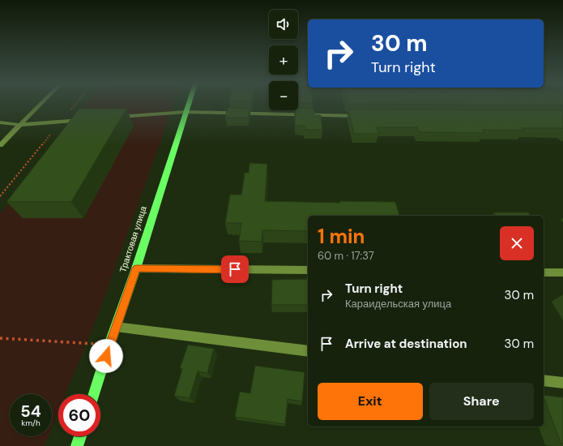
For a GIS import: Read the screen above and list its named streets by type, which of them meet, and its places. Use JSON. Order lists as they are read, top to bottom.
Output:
{
  "streets": {
    "main road": ["Трактовая улица"]
  },
  "page": {
    "map_buttons": ["+", "−"],
    "turn": ["30 m", "Turn right"],
    "heading": ["1 min", "60 m · 17:37"],
    "list": [
      {
        "name": "Turn right",
        "note": "Караидельская улица",
        "value": "30 m"
      },
      {
        "name": "Arrive at destination",
        "value": "30 m"
      }
    ],
    "buttons": ["Exit", "Share"],
    "speed": "54 km/h",
    "limit": "60"
  }
}
